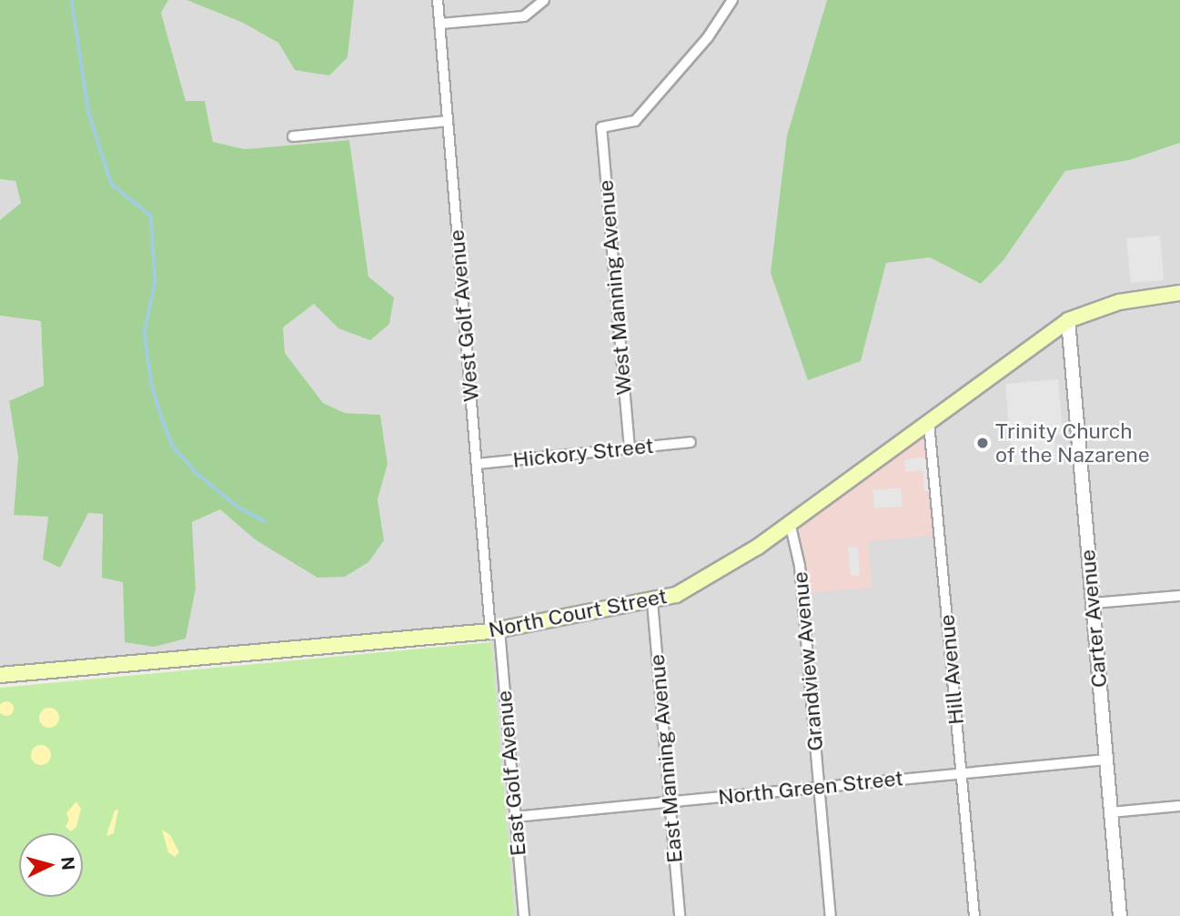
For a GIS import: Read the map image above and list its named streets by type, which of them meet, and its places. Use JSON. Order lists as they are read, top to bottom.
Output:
{
  "streets": {
    "main road": ["North Court Street"],
    "street": [
      "West Manning Avenue",
      "West Golf Avenue",
      "Hickory Street",
      "Carter Avenue",
      "Grandview Avenue",
      "Hill Avenue",
      "East Manning Avenue",
      "East Golf Avenue",
      "North Green Street"
    ]
  },
  "crossings": [
    ["West Manning Avenue", "Hickory Street"],
    ["West Golf Avenue", "Hickory Street"],
    ["West Golf Avenue", "North Court Street"],
    ["West Golf Avenue", "East Golf Avenue"],
    ["North Court Street", "Carter Avenue"],
    ["North Court Street", "Grandview Avenue"],
    ["North Court Street", "Hill Avenue"],
    ["North Court Street", "East Manning Avenue"],
    ["North Court Street", "East Golf Avenue"],
    ["Carter Avenue", "North Green Street"],
    ["Grandview Avenue", "North Green Street"],
    ["Hill Avenue", "North Green Street"],
    ["East Manning Avenue", "North Green Street"],
    ["East Golf Avenue", "North Green Street"]
  ],
  "places": ["Trinity Church of the Nazarene"],
  "north": "right"
}
